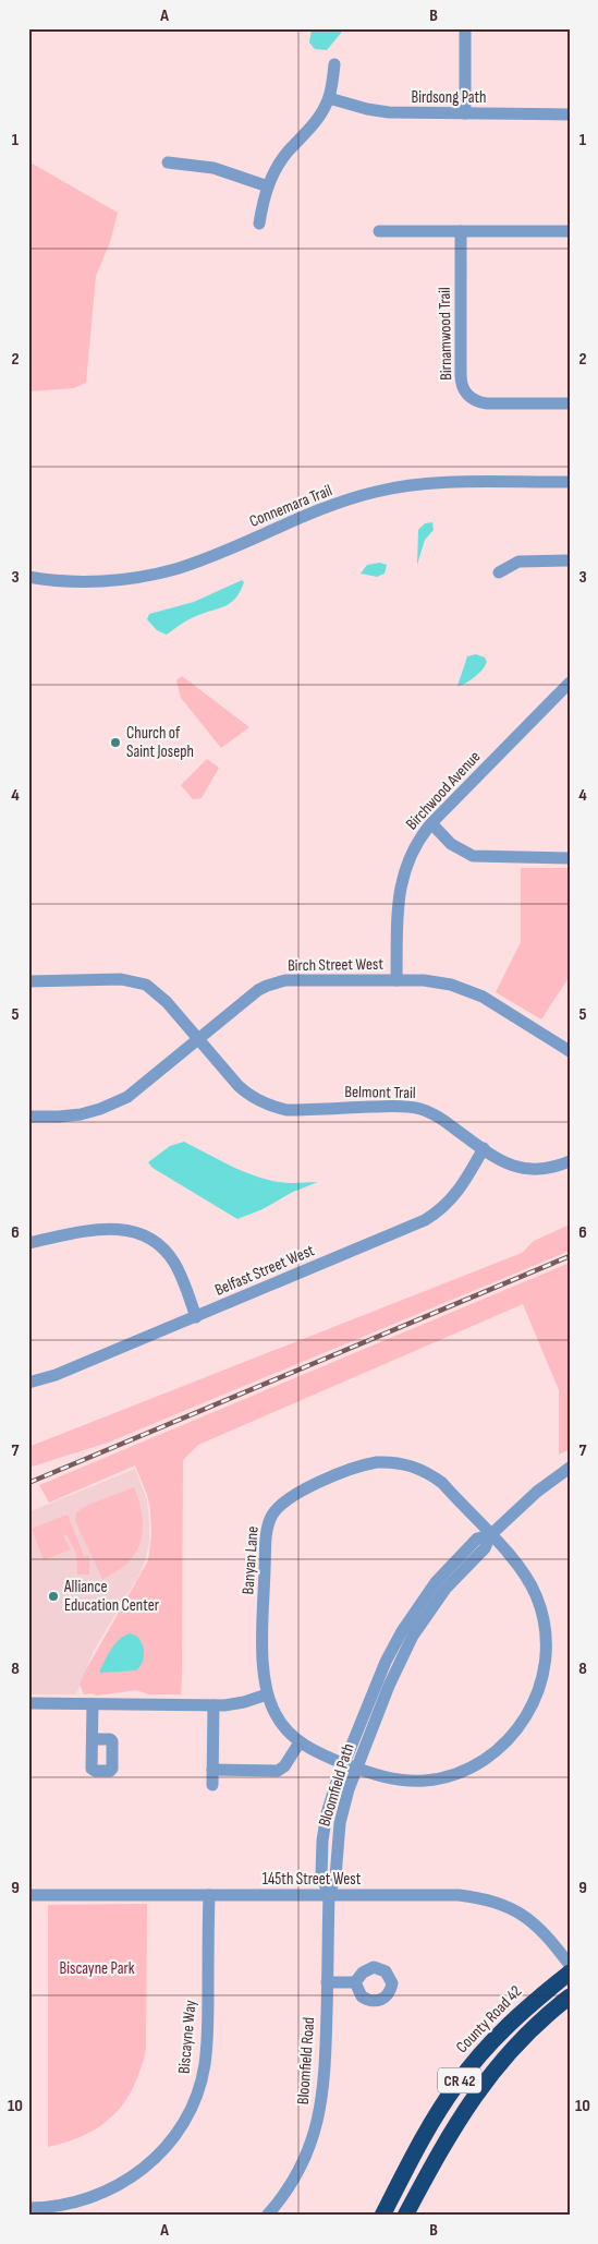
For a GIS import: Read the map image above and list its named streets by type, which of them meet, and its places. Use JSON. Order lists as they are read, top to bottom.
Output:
{
  "streets": {
    "highway": ["County Road 42", "CR 42"],
    "street": [
      "Birdsong Path",
      "Birnamwood Trail",
      "Connemara Trail",
      "Birchwood Avenue",
      "Birch Street West",
      "Belmont Trail",
      "Belfast Street West",
      "Banyan Lane",
      "Bloomfield Path",
      "145th Street West",
      "Biscayne Way",
      "Bloomfield Road"
    ]
  },
  "crossings": [
    ["Birchwood Avenue", "Birch Street West"],
    ["Birch Street West", "Belmont Trail"],
    ["Belmont Trail", "Belfast Street West"],
    ["Banyan Lane", "Bloomfield Path"],
    ["Bloomfield Path", "145th Street West"],
    ["Bloomfield Path", "Bloomfield Road"],
    ["145th Street West", "Biscayne Way"],
    ["145th Street West", "Bloomfield Road"]
  ],
  "parks": ["Biscayne Park"],
  "places": ["Church of Saint Joseph", "Alliance Education Center"],
  "grid": {
    "columns": ["A", "B"],
    "rows": [
      "1",
      "2",
      "3",
      "4",
      "5",
      "6",
      "7",
      "8",
      "9",
      "10"
    ]
  }
}
